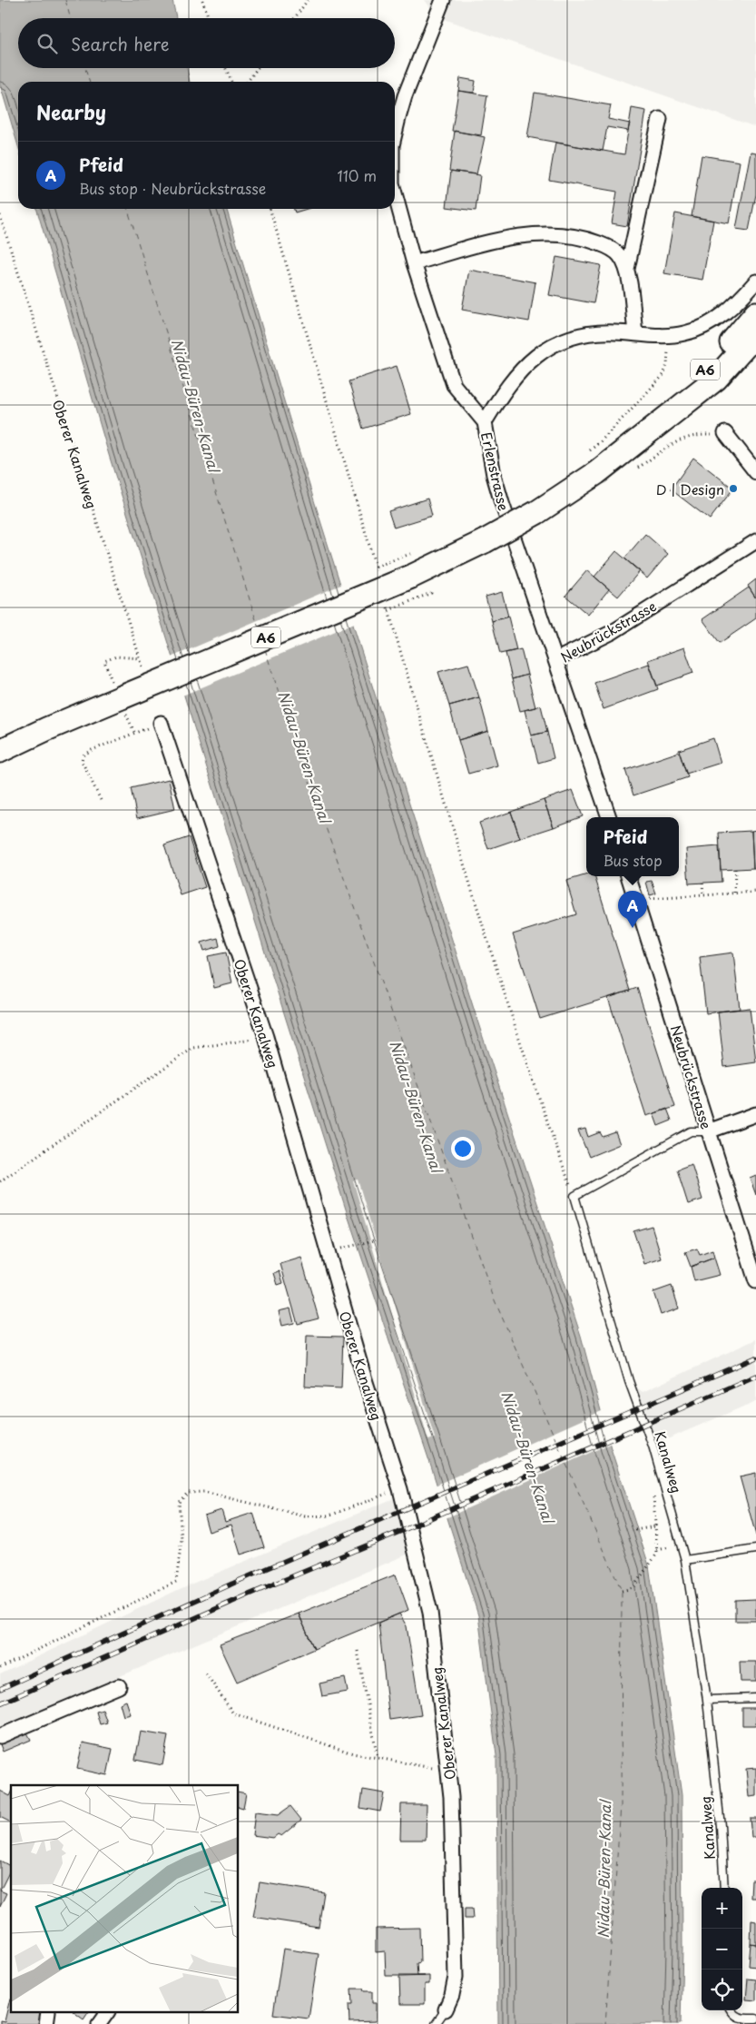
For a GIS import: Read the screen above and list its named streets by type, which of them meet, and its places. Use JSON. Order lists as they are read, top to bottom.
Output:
{
  "streets": {
    "highway": ["A6"],
    "street": ["Oberer Kanalweg", "Erlenstrasse", "Neubrückstrasse"],
    "lane": ["Kanalweg"]
  },
  "crossings": [
    ["A6", "Oberer Kanalweg"],
    ["Erlenstrasse", "Neubrückstrasse"]
  ],
  "water": ["Nidau-Büren-Kanal"],
  "places": ["D | Design"],
  "page": {
    "search": "Search here",
    "heading": "Nearby",
    "list": [
      {
        "mark": "A",
        "name": "Pfeid",
        "note": "Bus stop · Neubrückstrasse",
        "value": "110 m"
      }
    ],
    "popup": ["Pfeid", "Bus stop"],
    "pins": "A",
    "map_buttons": ["+", "−"]
  }
}
